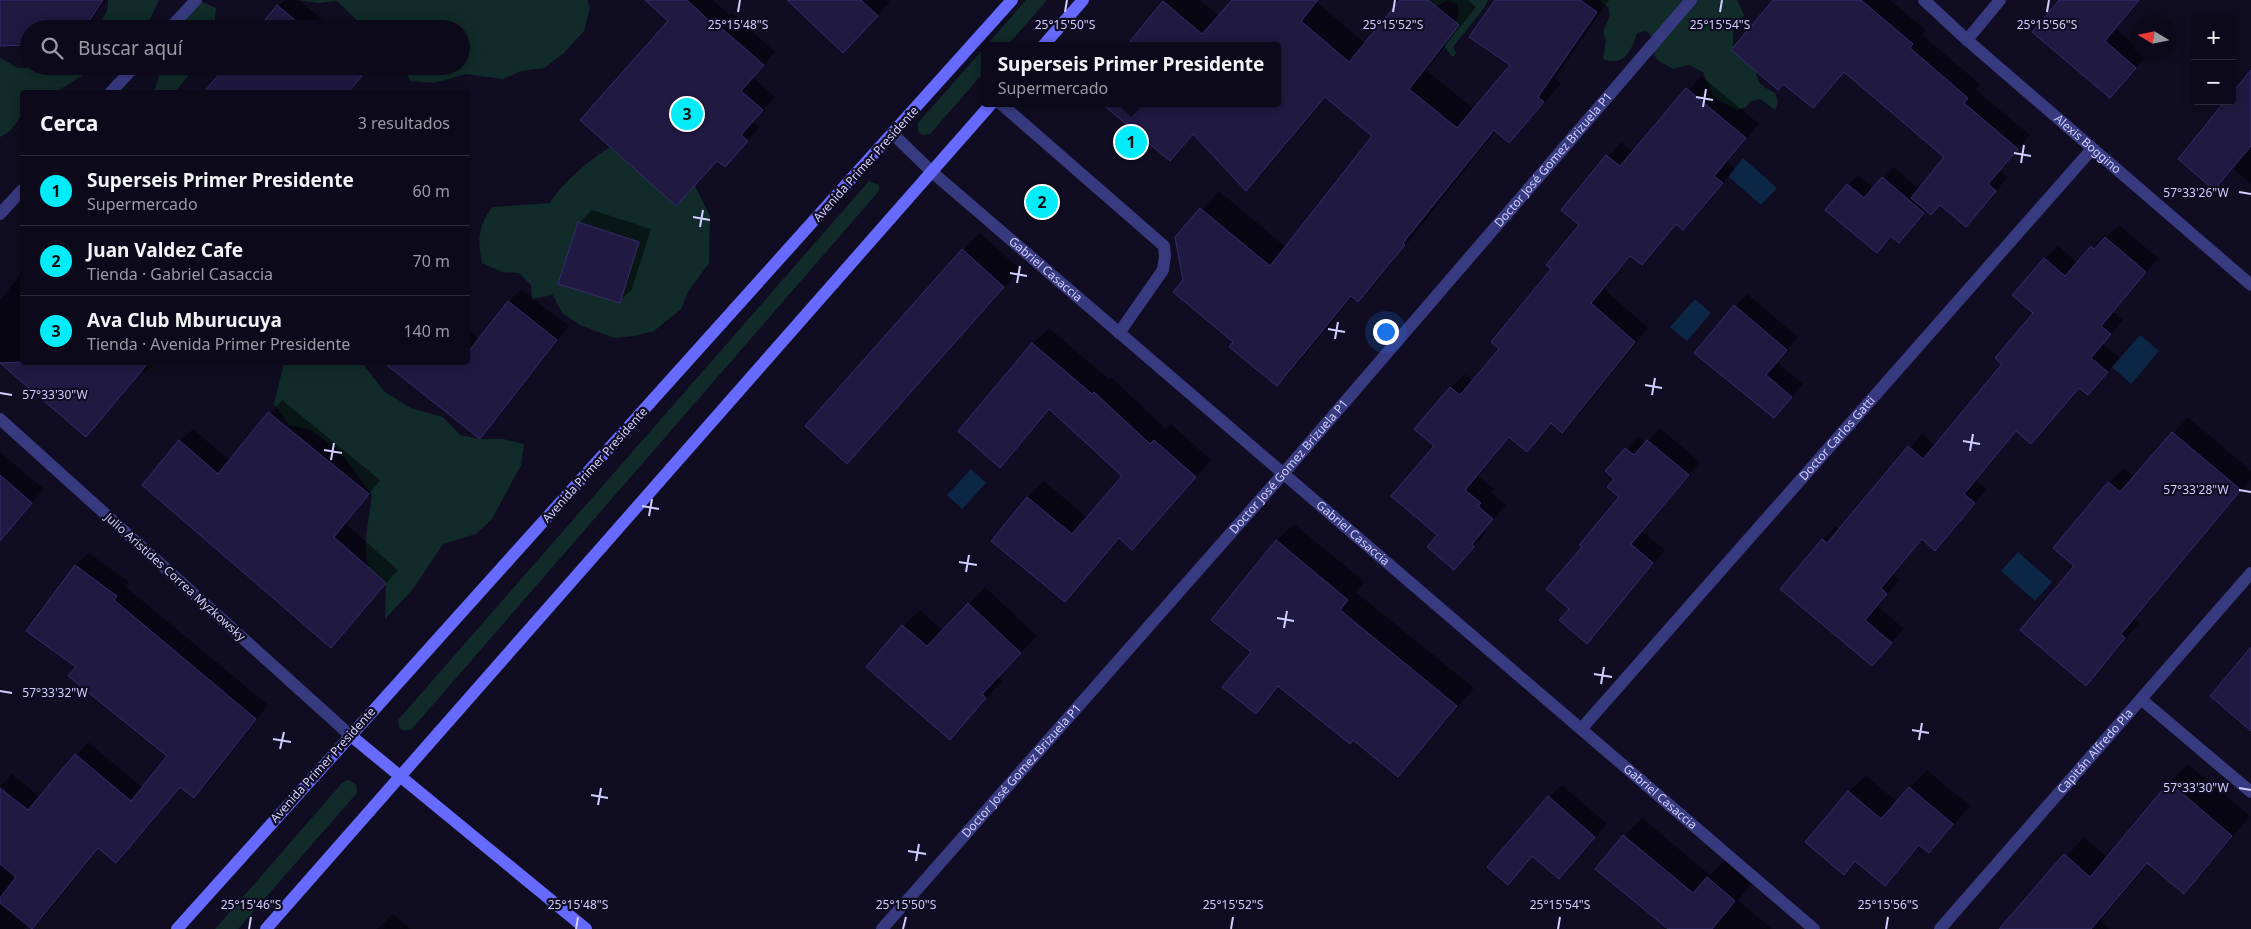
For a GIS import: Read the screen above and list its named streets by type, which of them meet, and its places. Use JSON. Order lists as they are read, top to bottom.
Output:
{
  "streets": {
    "main road": ["Avenida Primer Presidente"],
    "street": [
      "Alexis Boggino",
      "Doctor José Gomez Brizuela P1",
      "Gabriel Casaccia",
      "Doctor Carlos Gatti",
      "Julio Aristides Correa Myzkowsky",
      "Capitán Alfredo Pla"
    ]
  },
  "crossings": [
    ["Alexis Boggino", "Doctor Carlos Gatti"],
    ["Doctor José Gomez Brizuela P1", "Gabriel Casaccia"],
    ["Avenida Primer Presidente", "Gabriel Casaccia"],
    ["Avenida Primer Presidente", "Julio Aristides Correa Myzkowsky"],
    ["Gabriel Casaccia", "Doctor Carlos Gatti"]
  ],
  "north": "left",
  "page": {
    "map_buttons": ["+", "−"],
    "search": "Buscar aquí",
    "popup": ["Superseis Primer Presidente", "Supermercado"],
    "heading": ["Cerca", "3 resultados"],
    "pins": ["3", "1", "2"],
    "list": [
      {
        "mark": "1",
        "name": "Superseis Primer Presidente",
        "note": "Supermercado",
        "value": "60 m"
      },
      {
        "mark": "2",
        "name": "Juan Valdez Cafe",
        "note": "Tienda · Gabriel Casaccia",
        "value": "70 m"
      },
      {
        "mark": "3",
        "name": "Ava Club Mburucuya",
        "note": "Tienda · Avenida Primer Presidente",
        "value": "140 m"
      }
    ]
  },
  "coordinates": [
    "25°15'48\"S",
    "25°15'50\"S",
    "25°15'52\"S",
    "25°15'54\"S",
    "25°15'56\"S",
    "57°33'26\"W",
    "57°33'30\"W",
    "57°33'28\"W",
    "57°33'32\"W",
    "25°15'46\"S"
  ]
}
